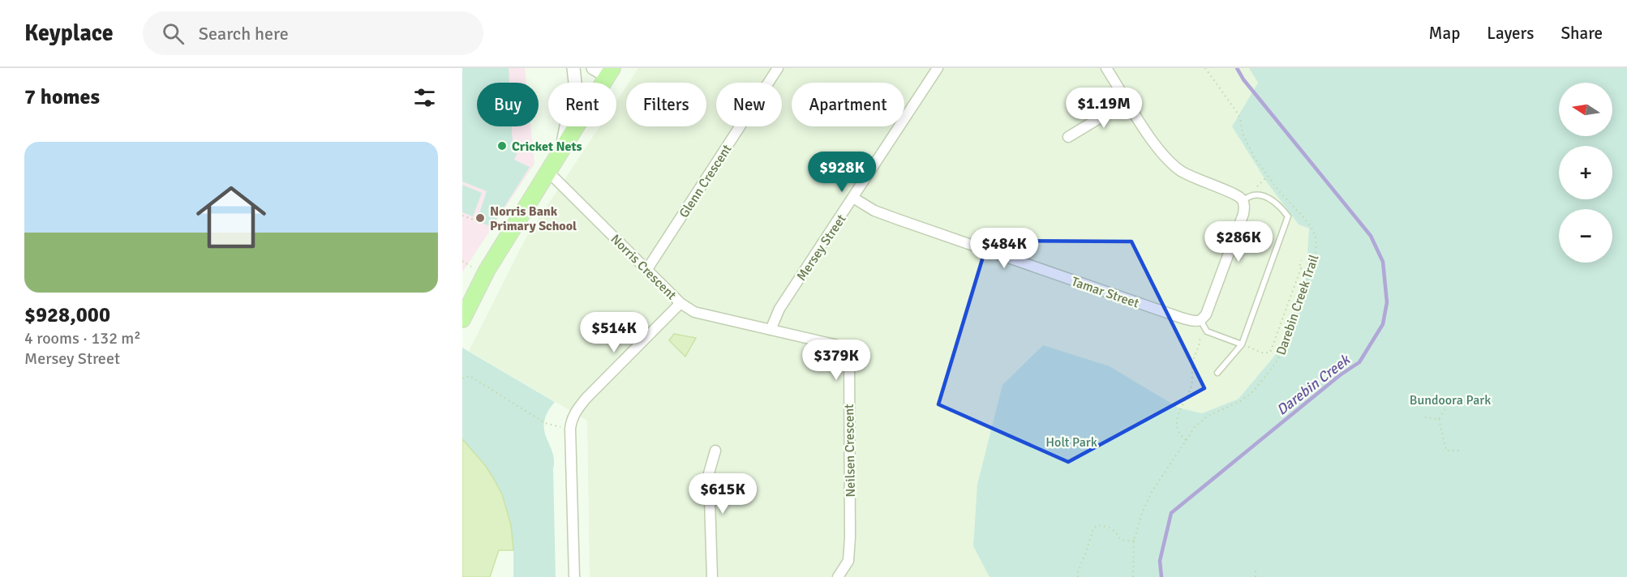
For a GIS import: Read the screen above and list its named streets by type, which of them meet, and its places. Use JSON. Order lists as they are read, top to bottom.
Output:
{
  "streets": {
    "street": [
      "Glenn Crescent",
      "Mersey Street",
      "Norris Crescent",
      "Tamar Street",
      "Neilsen Crescent"
    ],
    "path": ["Darebin Creek Trail"]
  },
  "crossings": [
    ["Glenn Crescent", "Norris Crescent"],
    ["Mersey Street", "Tamar Street"],
    ["Mersey Street", "Neilsen Crescent"],
    ["Norris Crescent", "Neilsen Crescent"]
  ],
  "water": ["Darebin Creek"],
  "parks": ["Bundoora Park", "Holt Park"],
  "places": ["Cricket Nets", "Norris Bank Primary School"],
  "north": "left",
  "page": {
    "header": "Keyplace",
    "search": "Search here",
    "nav": ["Map", "Layers", "Share"],
    "heading": "7 homes",
    "map_buttons": ["+", "−"],
    "chip": [
      "Buy",
      "Rent",
      "Filters",
      "New",
      "Apartment"
    ],
    "price": [
      "$1.19M",
      "$928K",
      "$286K",
      "$484K",
      "$514K",
      "$379K",
      "$615K"
    ],
    "list": [
      {
        "name": "$928,000",
        "note": "4 rooms · 132 m² · Mersey Street"
      }
    ]
  }
}
